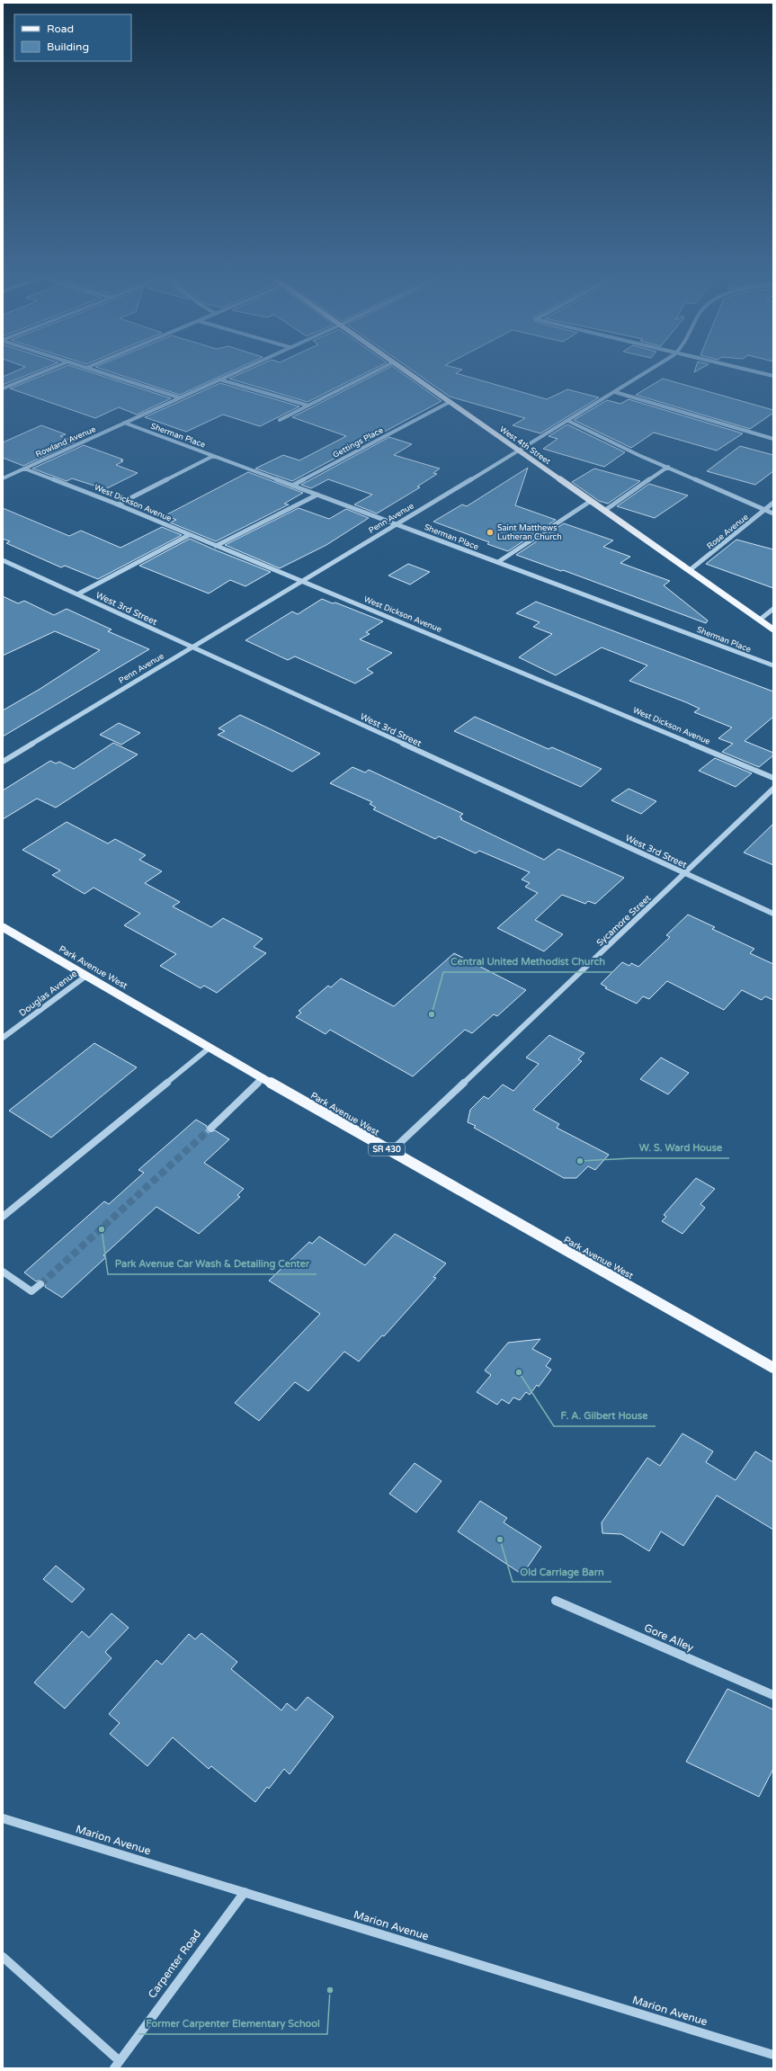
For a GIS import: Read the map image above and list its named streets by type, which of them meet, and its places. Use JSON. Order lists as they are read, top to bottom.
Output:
{
  "streets": {
    "main road": ["West 4th Street", "Park Avenue West", "SR 430"],
    "street": [
      "Sherman Place",
      "Rowland Avenue",
      "Gettings Place",
      "West Dickson Avenue",
      "Penn Avenue",
      "Rose Avenue",
      "West 3rd Street",
      "Sycamore Street",
      "Douglas Avenue",
      "Gore Alley",
      "Marion Avenue",
      "Carpenter Road"
    ]
  },
  "crossings": [
    ["Sherman Place", "Rowland Avenue"],
    ["Sherman Place", "Gettings Place"],
    ["Sherman Place", "Penn Avenue"],
    ["Rowland Avenue", "West Dickson Avenue"],
    ["Gettings Place", "West 4th Street"],
    ["West 4th Street", "Penn Avenue"],
    ["West 4th Street", "Rose Avenue"],
    ["West Dickson Avenue", "Penn Avenue"],
    ["Penn Avenue", "West 3rd Street"],
    ["West 3rd Street", "Sycamore Street"],
    ["Sycamore Street", "Park Avenue West"],
    ["Park Avenue West", "Douglas Avenue"],
    ["Marion Avenue", "Carpenter Road"]
  ],
  "places": [
    "Saint Matthews Lutheran Church",
    "Central United Methodist Church",
    "W. S. Ward House",
    "Park Avenue Car Wash & Detailing Center",
    "F. A. Gilbert House",
    "Old Carriage Barn",
    "Former Carpenter Elementary School"
  ],
  "legend": ["Road", "Building"]
}
